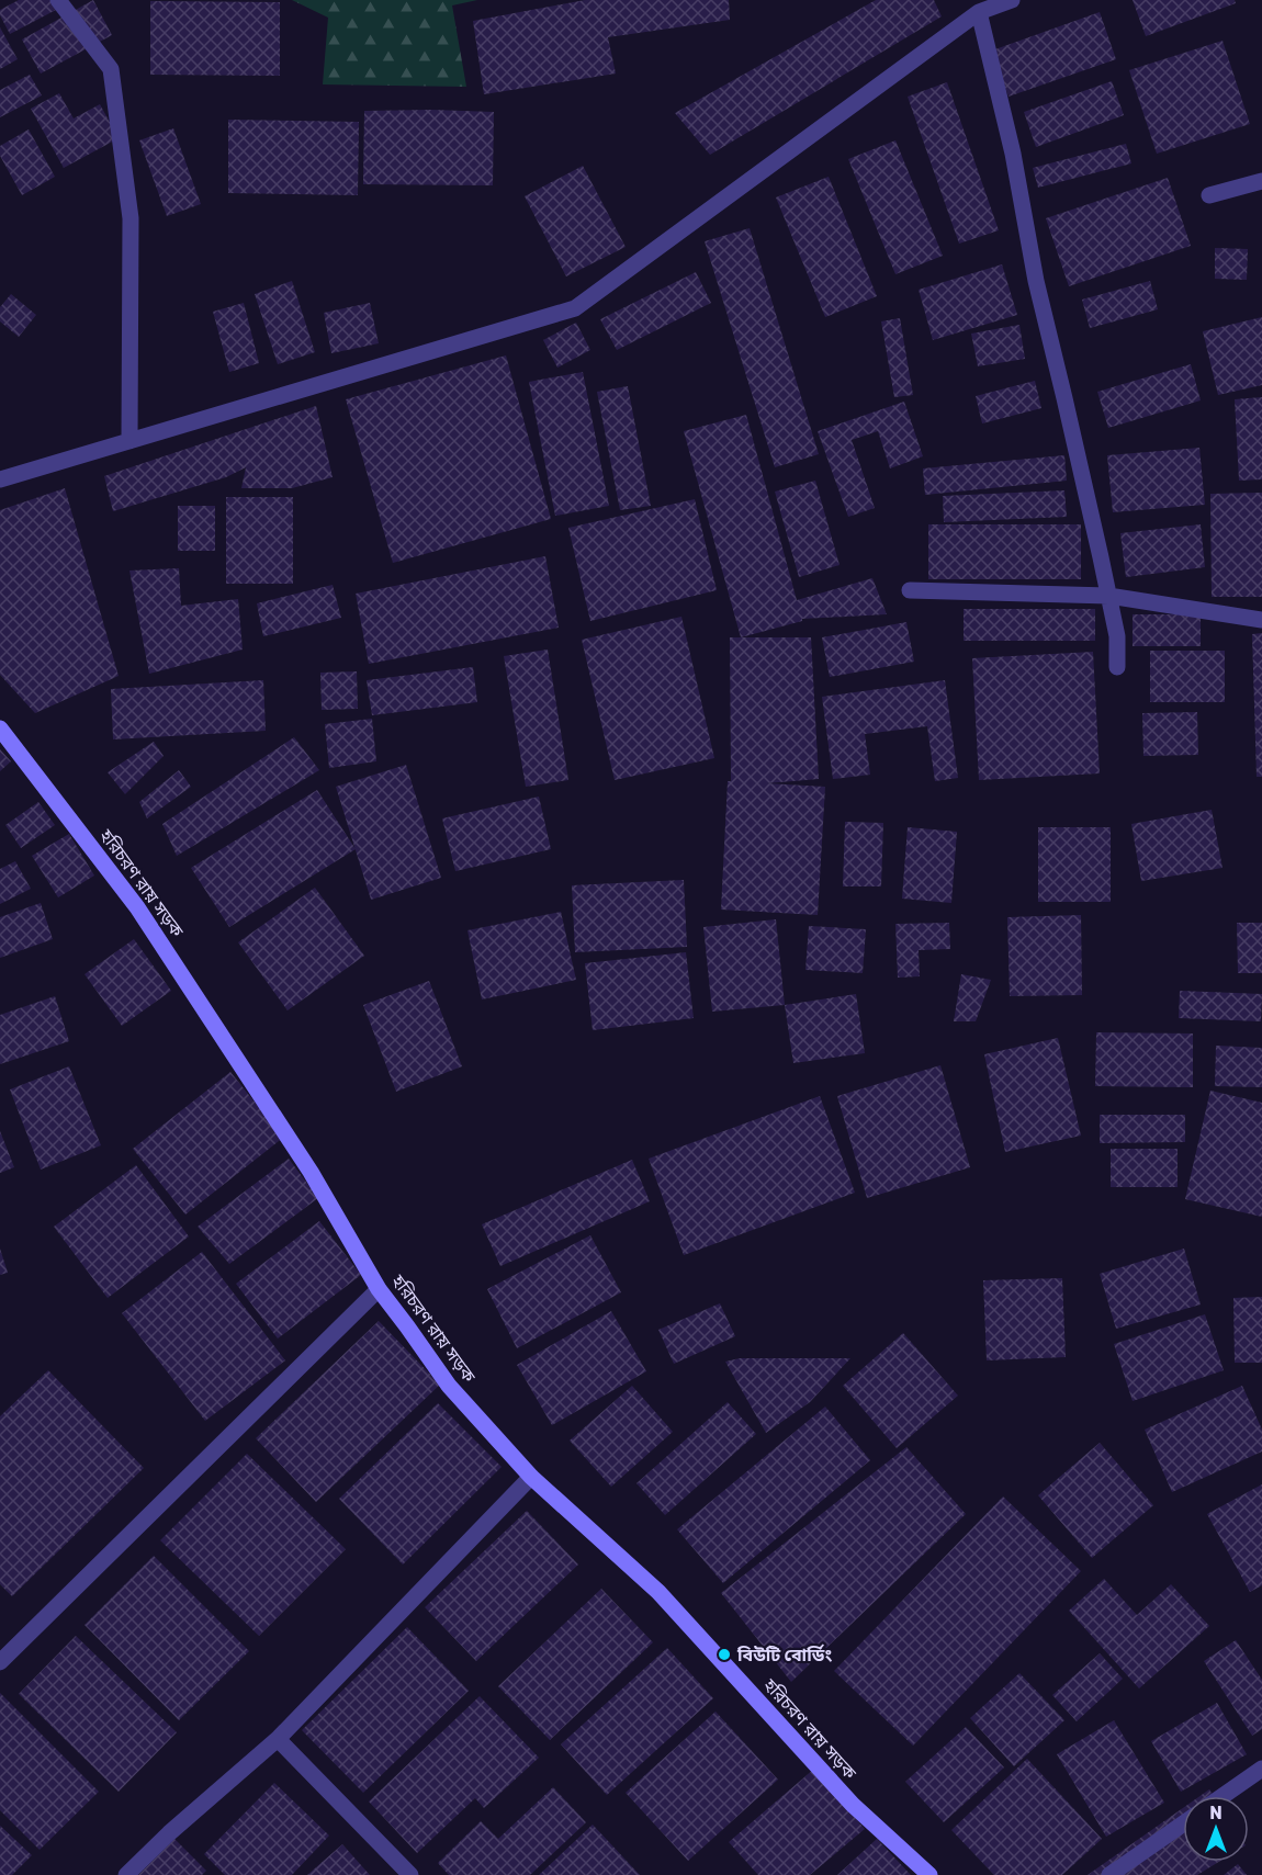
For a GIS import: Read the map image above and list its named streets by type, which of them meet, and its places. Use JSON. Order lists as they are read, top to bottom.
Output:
{
  "streets": {
    "main road": ["হরিচরণ রায় সড়ক"]
  },
  "places": ["বিউটি বোর্ডিং"],
  "north": "top"
}
